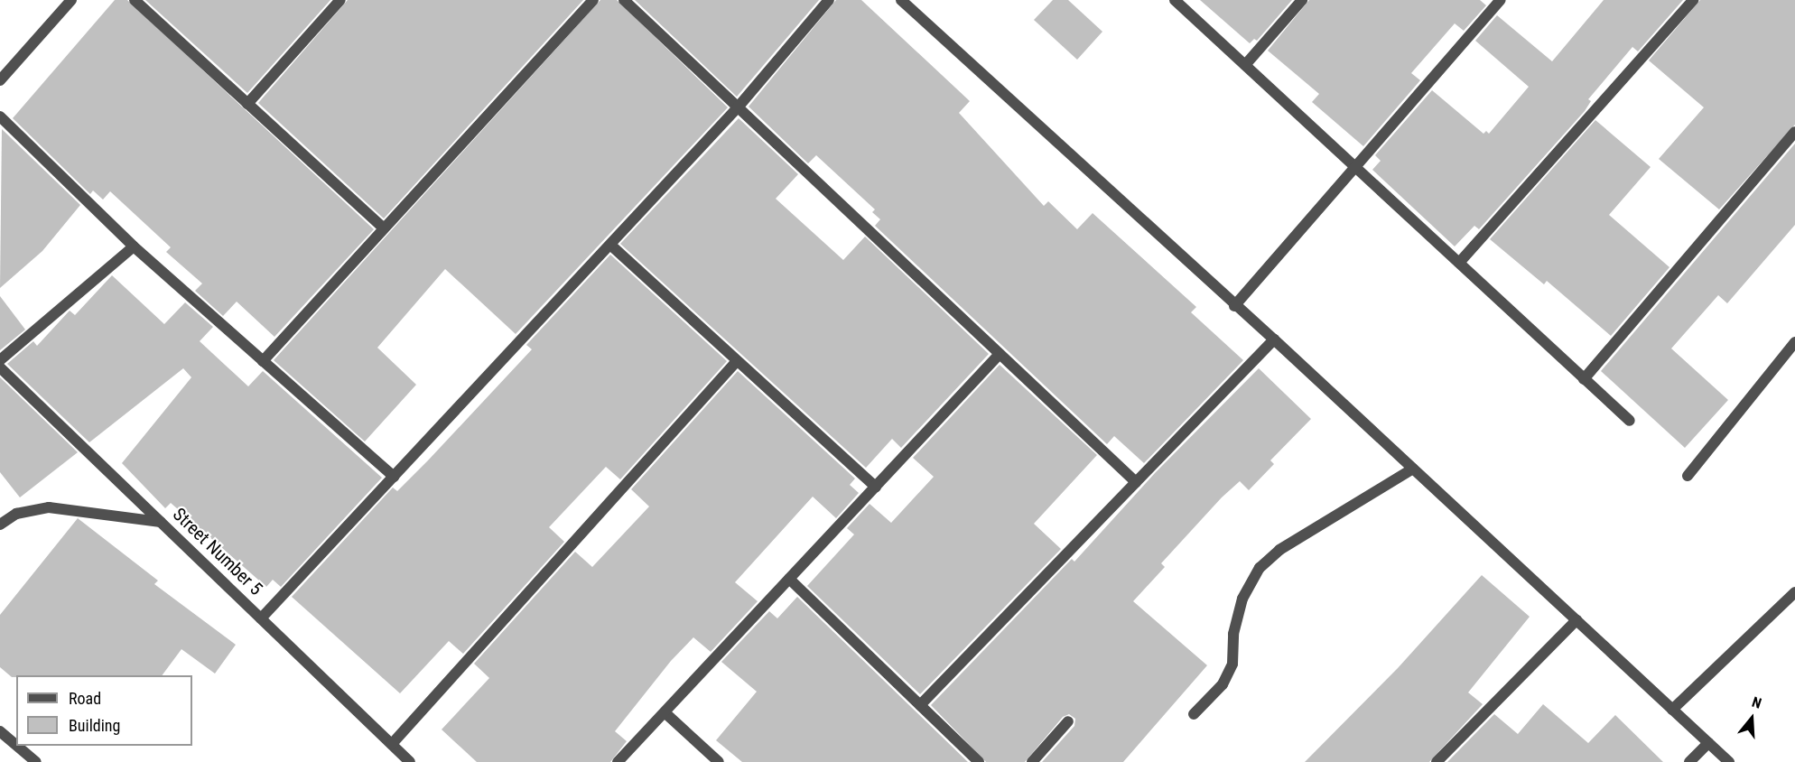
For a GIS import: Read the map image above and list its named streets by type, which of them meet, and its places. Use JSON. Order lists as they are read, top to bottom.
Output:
{
  "streets": {
    "street": ["Street Number 5"]
  },
  "legend": ["Road", "Building"],
  "north": "top"
}
